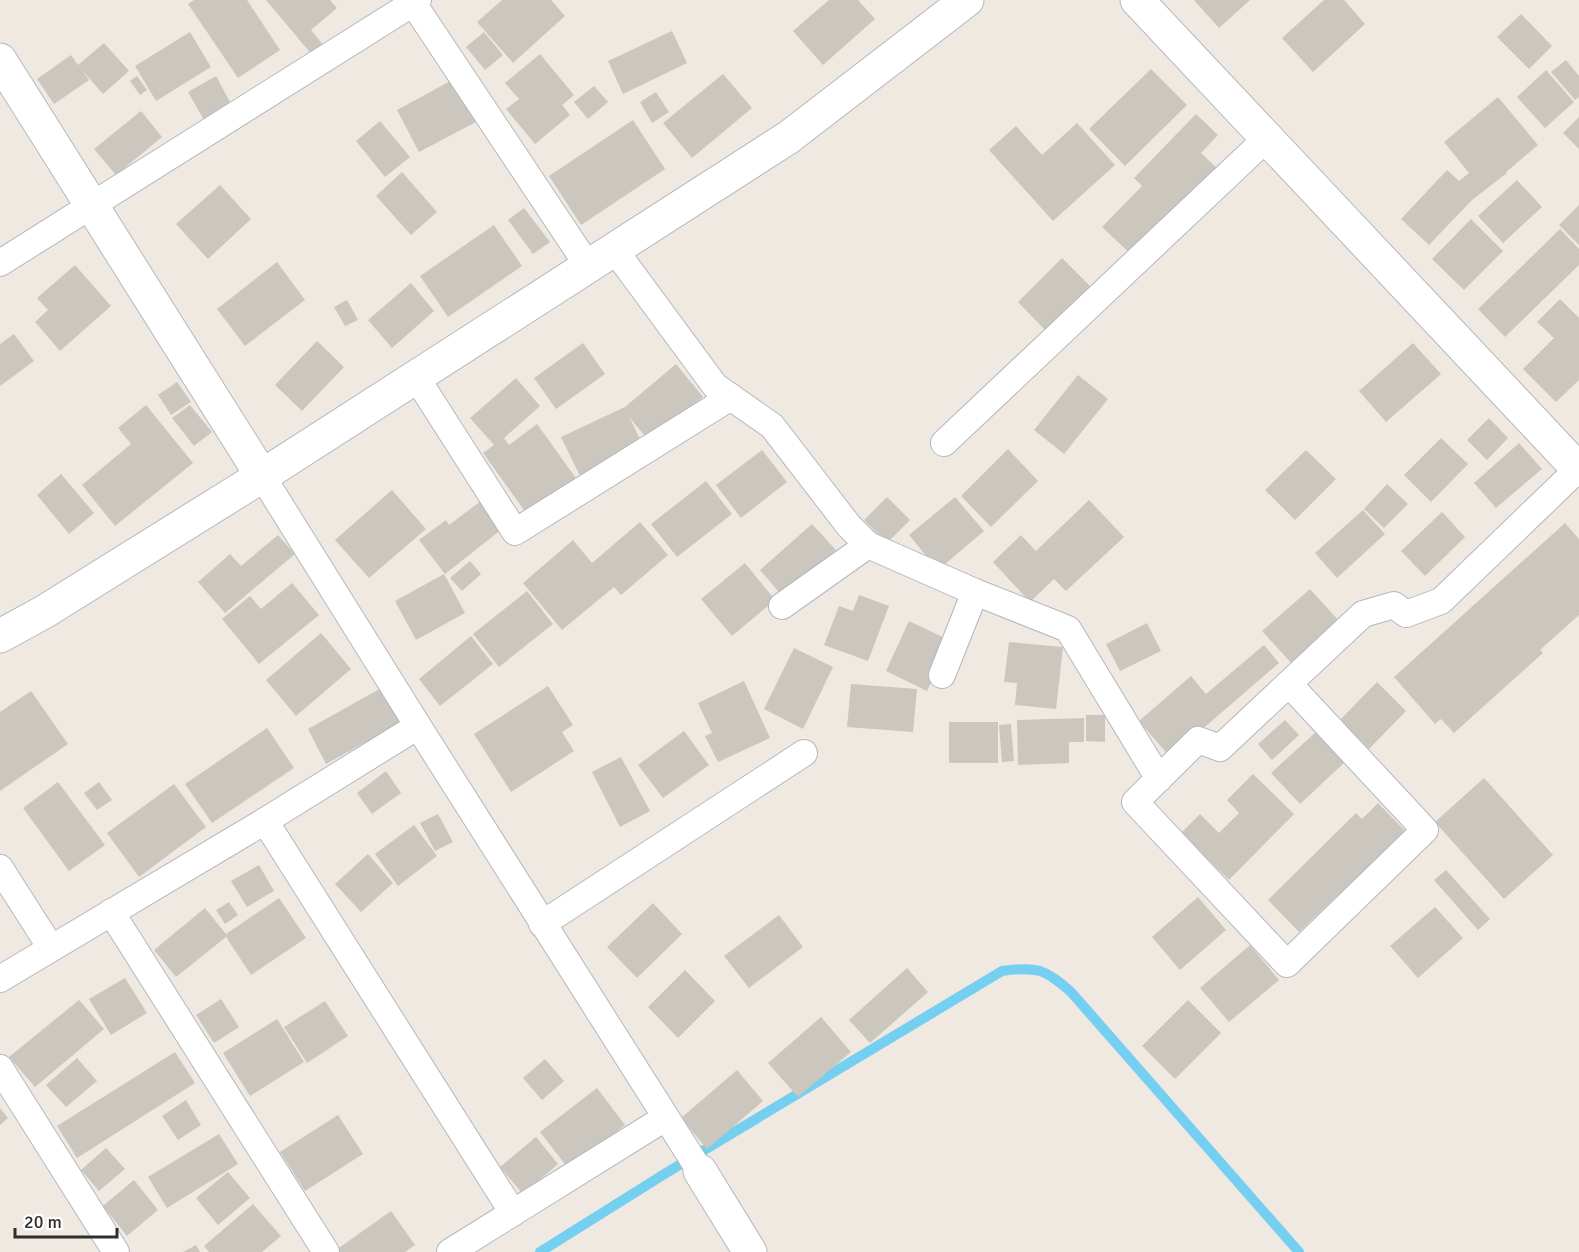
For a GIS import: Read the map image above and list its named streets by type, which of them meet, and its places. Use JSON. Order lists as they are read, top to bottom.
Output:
{
  "scale_bar": "20 m"
}
